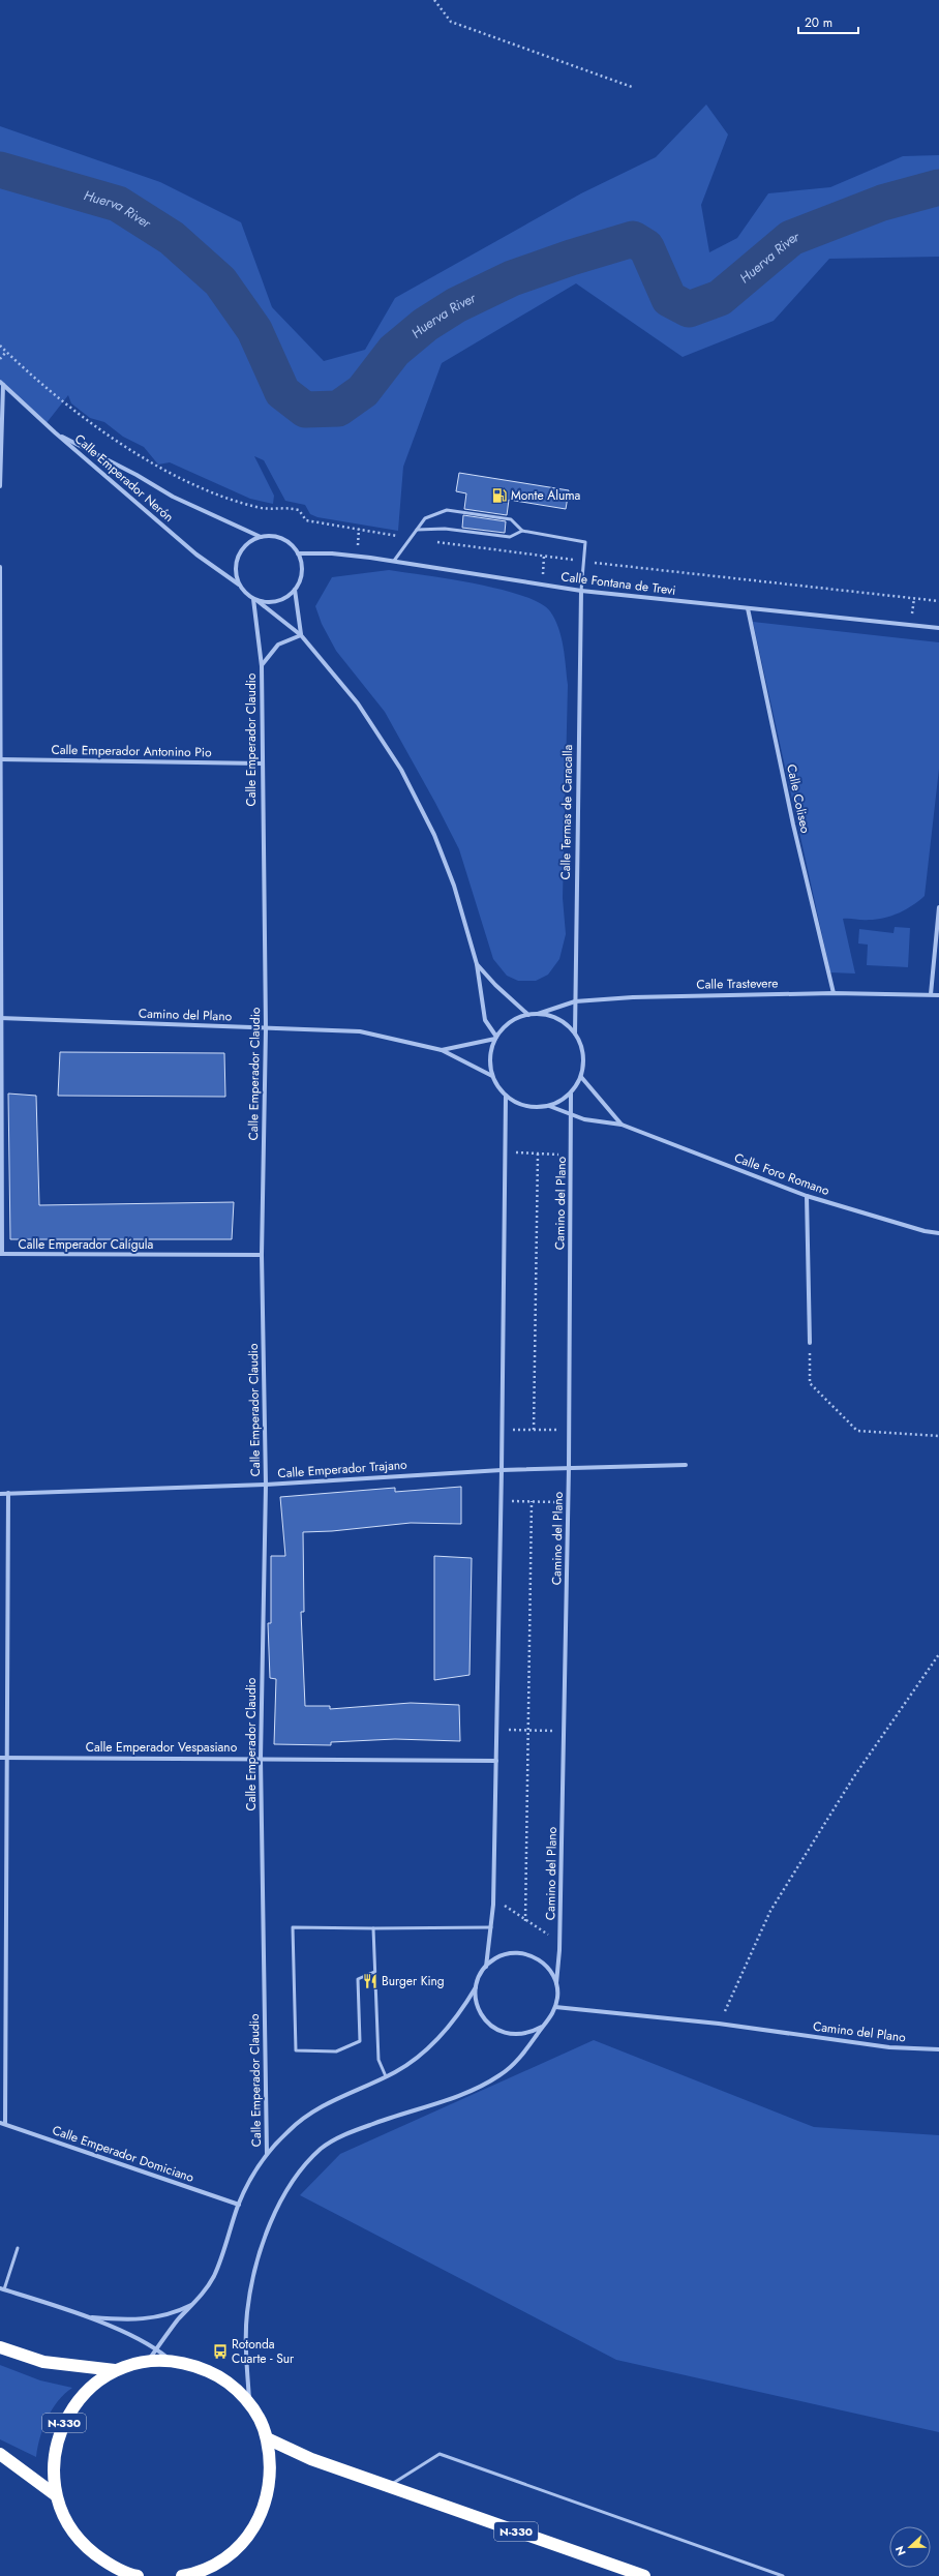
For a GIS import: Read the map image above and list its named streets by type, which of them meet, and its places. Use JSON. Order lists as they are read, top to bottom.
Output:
{
  "streets": {
    "highway": ["N-330"],
    "street": [
      "Calle Emperador Nerón",
      "Calle Fontana de Trevi",
      "Calle Emperador Claudio",
      "Calle Emperador Antonino Pio",
      "Calle Coliseo",
      "Calle Termas de Caracalla",
      "Calle Trastevere",
      "Camino del Plano",
      "Calle Foro Romano",
      "Calle Emperador Calígula",
      "Calle Emperador Trajano",
      "Calle Emperador Vespasiano",
      "Calle Emperador Domiciano"
    ]
  },
  "crossings": [
    ["Calle Emperador Nerón", "Calle Fontana de Trevi"],
    ["Calle Emperador Nerón", "Calle Emperador Claudio"],
    ["Calle Fontana de Trevi", "Calle Emperador Claudio"],
    ["Calle Fontana de Trevi", "Calle Coliseo"],
    ["Calle Fontana de Trevi", "Calle Termas de Caracalla"],
    ["Calle Emperador Claudio", "Calle Emperador Antonino Pio"],
    ["Calle Emperador Claudio", "Camino del Plano"],
    ["Calle Emperador Claudio", "Calle Emperador Calígula"],
    ["Calle Emperador Claudio", "Calle Emperador Trajano"],
    ["Calle Emperador Claudio", "Calle Emperador Vespasiano"],
    ["Calle Emperador Antonino Pio", "Calle Emperador Calígula"],
    ["Calle Coliseo", "Calle Trastevere"],
    ["Calle Termas de Caracalla", "Calle Trastevere"],
    ["Calle Termas de Caracalla", "Camino del Plano"],
    ["Calle Termas de Caracalla", "Calle Foro Romano"],
    ["Calle Trastevere", "Camino del Plano"],
    ["Calle Trastevere", "Calle Foro Romano"],
    ["Camino del Plano", "Calle Foro Romano"],
    ["Camino del Plano", "Calle Emperador Calígula"],
    ["Camino del Plano", "Calle Emperador Trajano"]
  ],
  "water": ["Huerva River"],
  "places": {
    "fuel station": ["Monte Aluma"],
    "restaurant": ["Burger King"],
    "bus stop": ["Rotonda Cuarte - Sur"]
  },
  "scale_bar": "20 m",
  "north": "left"
}
